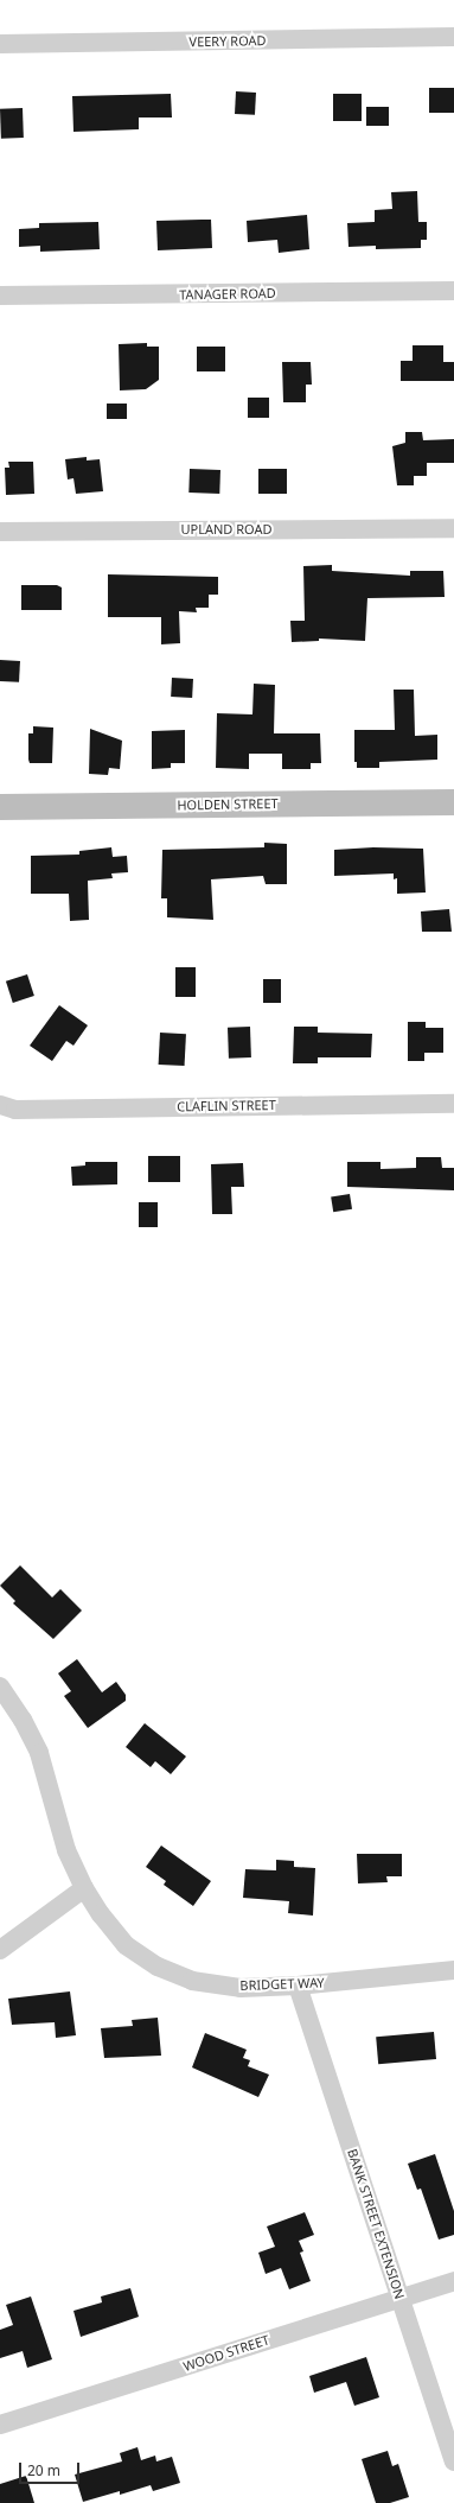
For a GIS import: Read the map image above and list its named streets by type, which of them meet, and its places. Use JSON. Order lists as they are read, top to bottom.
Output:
{
  "streets": {
    "main road": ["HOLDEN STREET"],
    "street": [
      "VEERY ROAD",
      "TANAGER ROAD",
      "UPLAND ROAD",
      "CLAFLIN STREET",
      "BRIDGET WAY",
      "BANK STREET EXTENSION",
      "WOOD STREET"
    ]
  },
  "crossings": [
    ["BRIDGET WAY", "BANK STREET EXTENSION"],
    ["BANK STREET EXTENSION", "WOOD STREET"]
  ],
  "scale_bar": "20 m"
}
